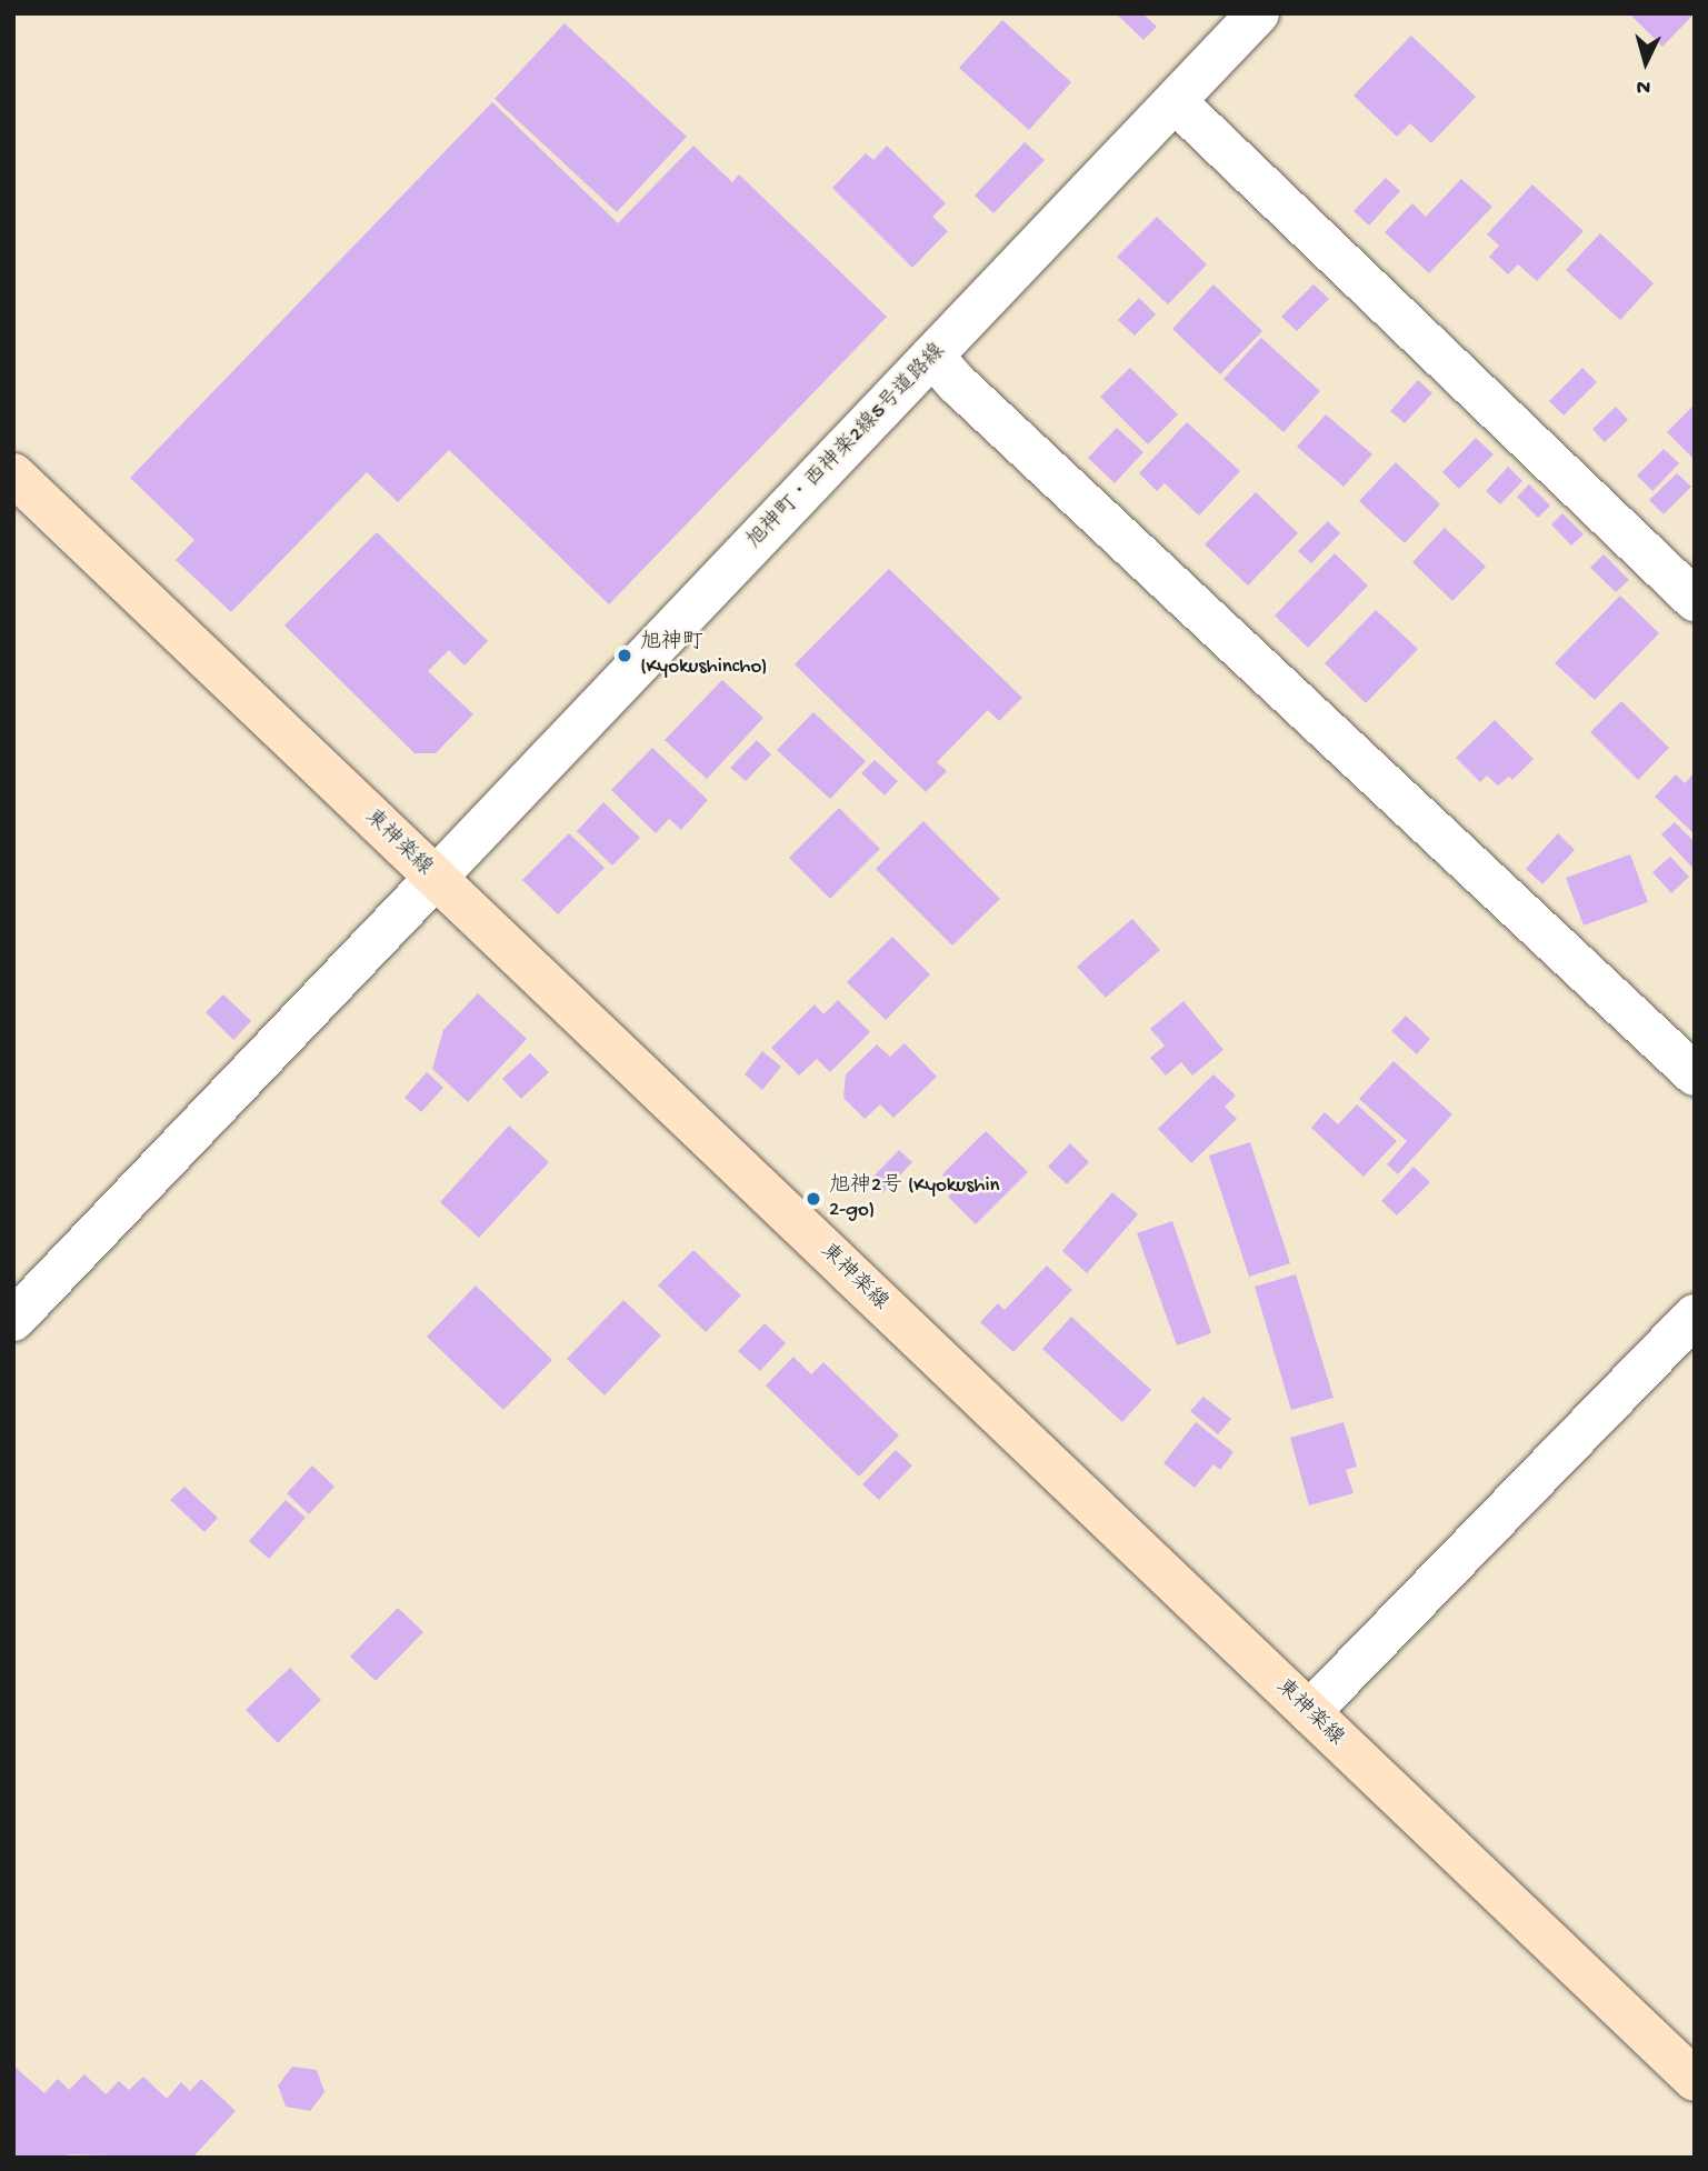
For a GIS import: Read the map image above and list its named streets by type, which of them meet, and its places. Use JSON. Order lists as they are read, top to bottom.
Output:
{
  "streets": {
    "main road": ["東神楽線"],
    "street": ["旭神町・西神楽2線5号道路線"]
  },
  "crossings": [
    ["旭神町・西神楽2線5号道路線", "東神楽線"]
  ],
  "places": ["旭神町 (Kyokushincho)", "旭神2号 (Kyokushin 2-go)"],
  "north": "bottom"
}
